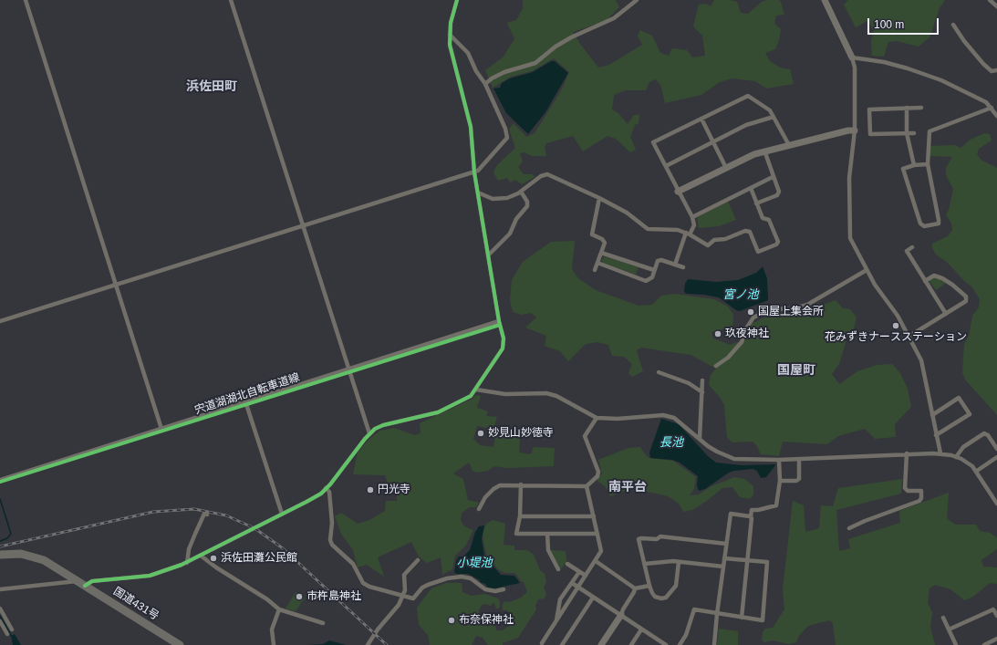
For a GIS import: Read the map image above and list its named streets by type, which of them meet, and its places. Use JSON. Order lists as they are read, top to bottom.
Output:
{
  "streets": {
    "highway": ["国道431号"],
    "cycle path": ["宍道湖湖北自転車道線"]
  },
  "districts": ["浜佐田町", "国屋町", "南平台"],
  "water": ["宮ノ池", "長池", "小堤池"],
  "places": [
    "国屋上集会所",
    "花みずきナースステーション",
    "玖夜神社",
    "妙見山妙徳寺",
    "円光寺",
    "浜佐田灘公民館",
    "市杵島神社",
    "布奈保神社"
  ],
  "scale_bar": "100 m"
}
